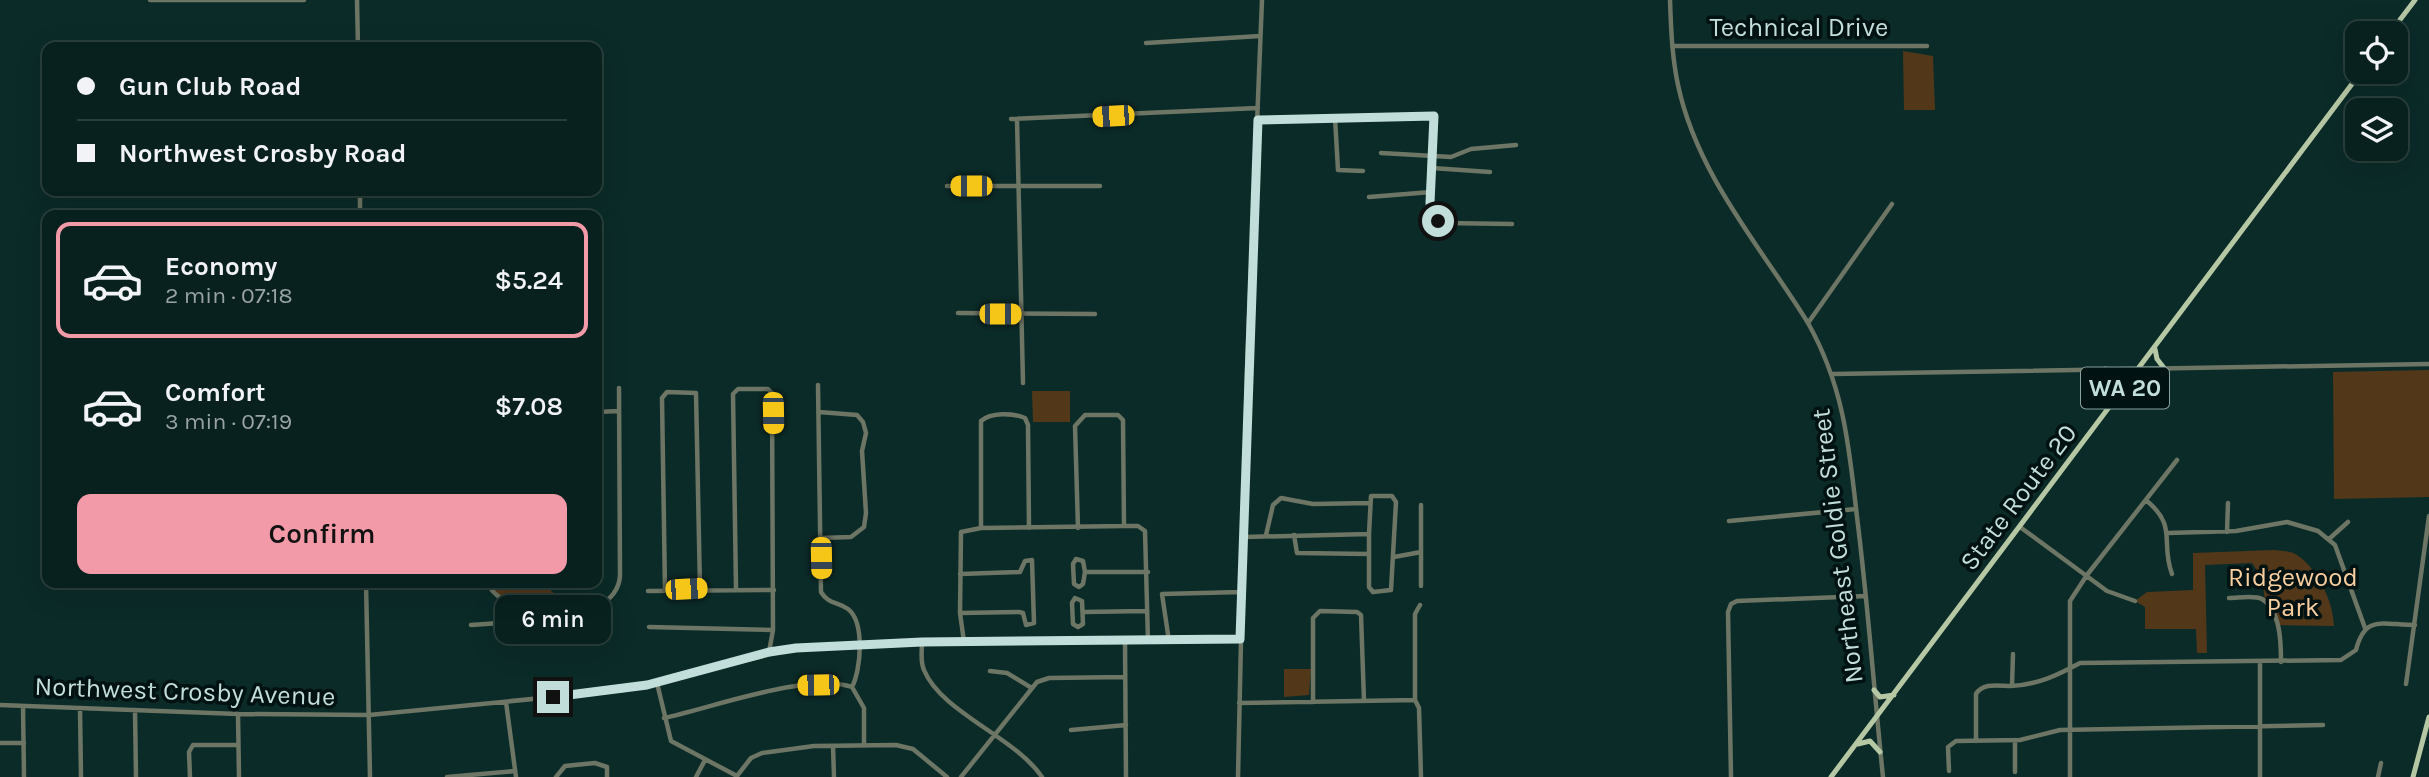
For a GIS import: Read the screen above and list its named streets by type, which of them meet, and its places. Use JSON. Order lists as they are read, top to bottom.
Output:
{
  "streets": {
    "main road": ["WA 20", "State Route 20"],
    "street": ["Technical Drive", "Northeast Goldie Street", "Northwest Crosby Avenue"]
  },
  "crossings": [
    ["Technical Drive", "Northeast Goldie Street"],
    ["State Route 20", "Northeast Goldie Street"]
  ],
  "parks": ["Ridgewood Park"],
  "page": {
    "banner": ["Gun Club Road", "Northwest Crosby Road"],
    "list": [
      {
        "name": "Economy",
        "note": "2 min · 07:18",
        "value": "$5.24"
      },
      {
        "name": "Comfort",
        "note": "3 min · 07:19",
        "value": "$7.08"
      }
    ],
    "buttons": "Confirm",
    "bubble": "6 min"
  }
}
